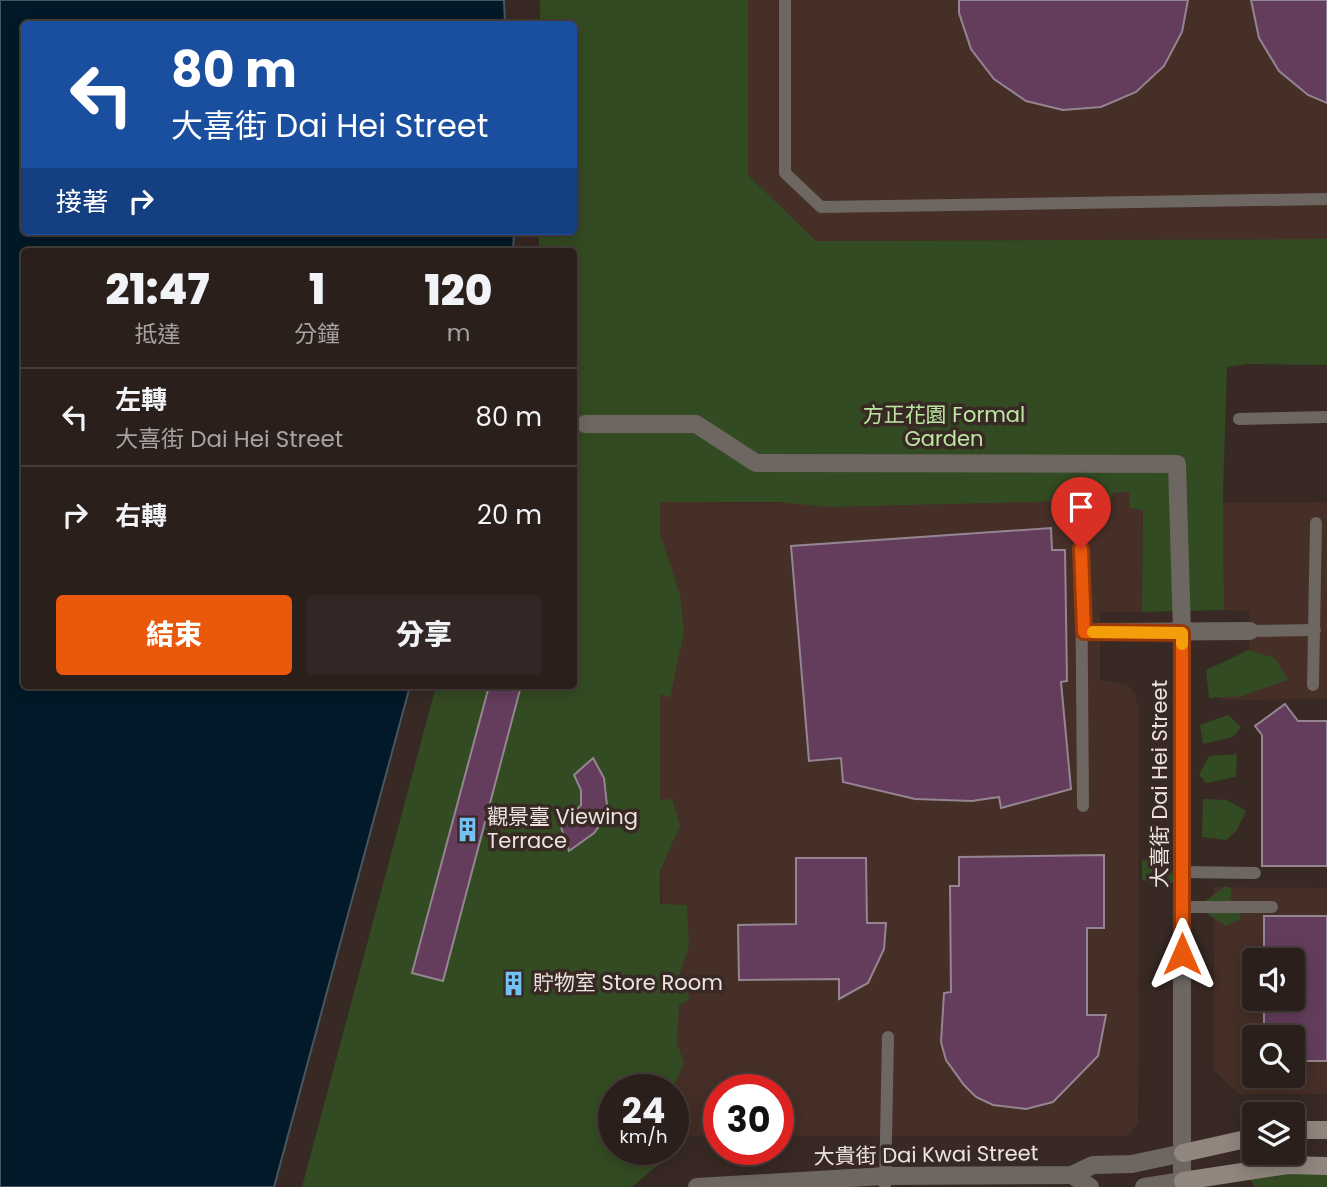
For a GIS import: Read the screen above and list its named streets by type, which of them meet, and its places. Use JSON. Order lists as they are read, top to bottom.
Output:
{
  "streets": {
    "street": ["大喜街 Dai Hei Street", "大貴街 Dai Kwai Street"]
  },
  "crossings": [
    ["大喜街 Dai Hei Street", "大貴街 Dai Kwai Street"]
  ],
  "parks": ["方正花園 Formal Garden"],
  "places": {
    "building": ["觀景臺 Viewing Terrace", "貯物室 Store Room"]
  },
  "page": {
    "turn": ["80 m", "大喜街 Dai Hei Street"],
    "then": "接著",
    "eta": [
      "21:47",
      "抵達",
      "1",
      "分鐘",
      "120",
      "m"
    ],
    "list": [
      {
        "name": "左轉",
        "note": "大喜街 Dai Hei Street",
        "value": "80 m"
      },
      {
        "name": "右轉",
        "value": "20 m"
      }
    ],
    "buttons": ["結束", "分享"],
    "speed": "24 km/h",
    "limit": "30"
  }
}
